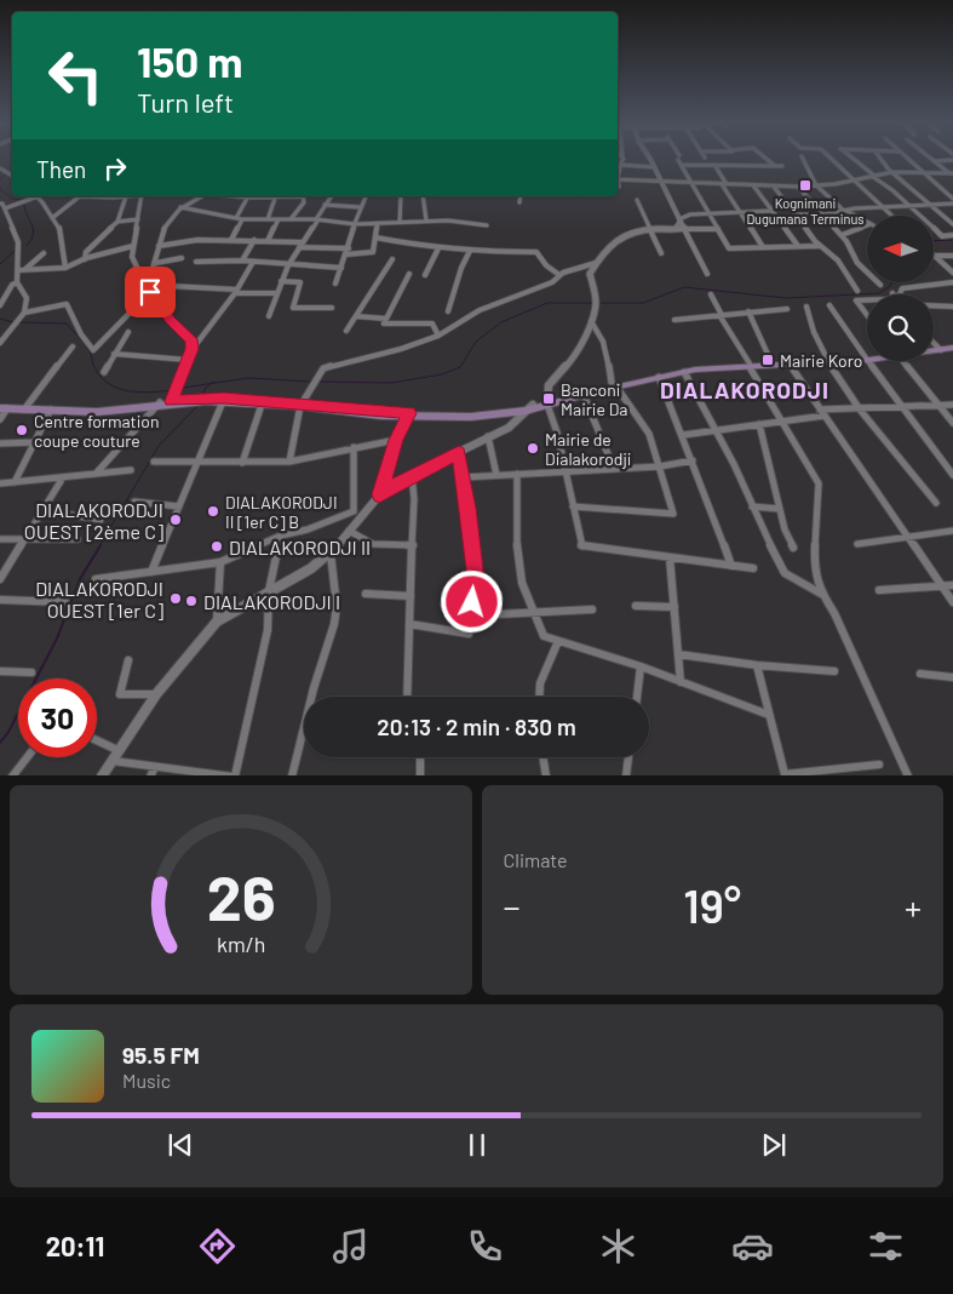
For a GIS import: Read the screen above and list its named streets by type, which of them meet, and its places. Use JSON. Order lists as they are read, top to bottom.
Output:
{
  "districts": ["DIALAKORODJI"],
  "places": {
    "transit": ["Kognimani Dugumana Terminus", "Mairie Koro", "Banconi Mairie Da"],
    "other": [
      "Centre formation coupe couture",
      "Mairie de Dialakorodji",
      "DIALAKORODJI II [1er C] B",
      "DIALAKORODJI OUEST [2ème C]",
      "DIALAKORODJI II",
      "DIALAKORODJI OUEST [1er C]",
      "DIALAKORODJI I"
    ]
  },
  "north": "left",
  "page": {
    "turn": ["150 m", "Turn left"],
    "then": "Then",
    "limit": "30",
    "trip": "20:13 · 2 min · 830 m",
    "tile": "Climate",
    "heat": ["−", "19°", "+"],
    "song": ["95.5 FM", "Music"],
    "tabs": "20:11",
    "gauge": ["26", "km/h"]
  }
}
